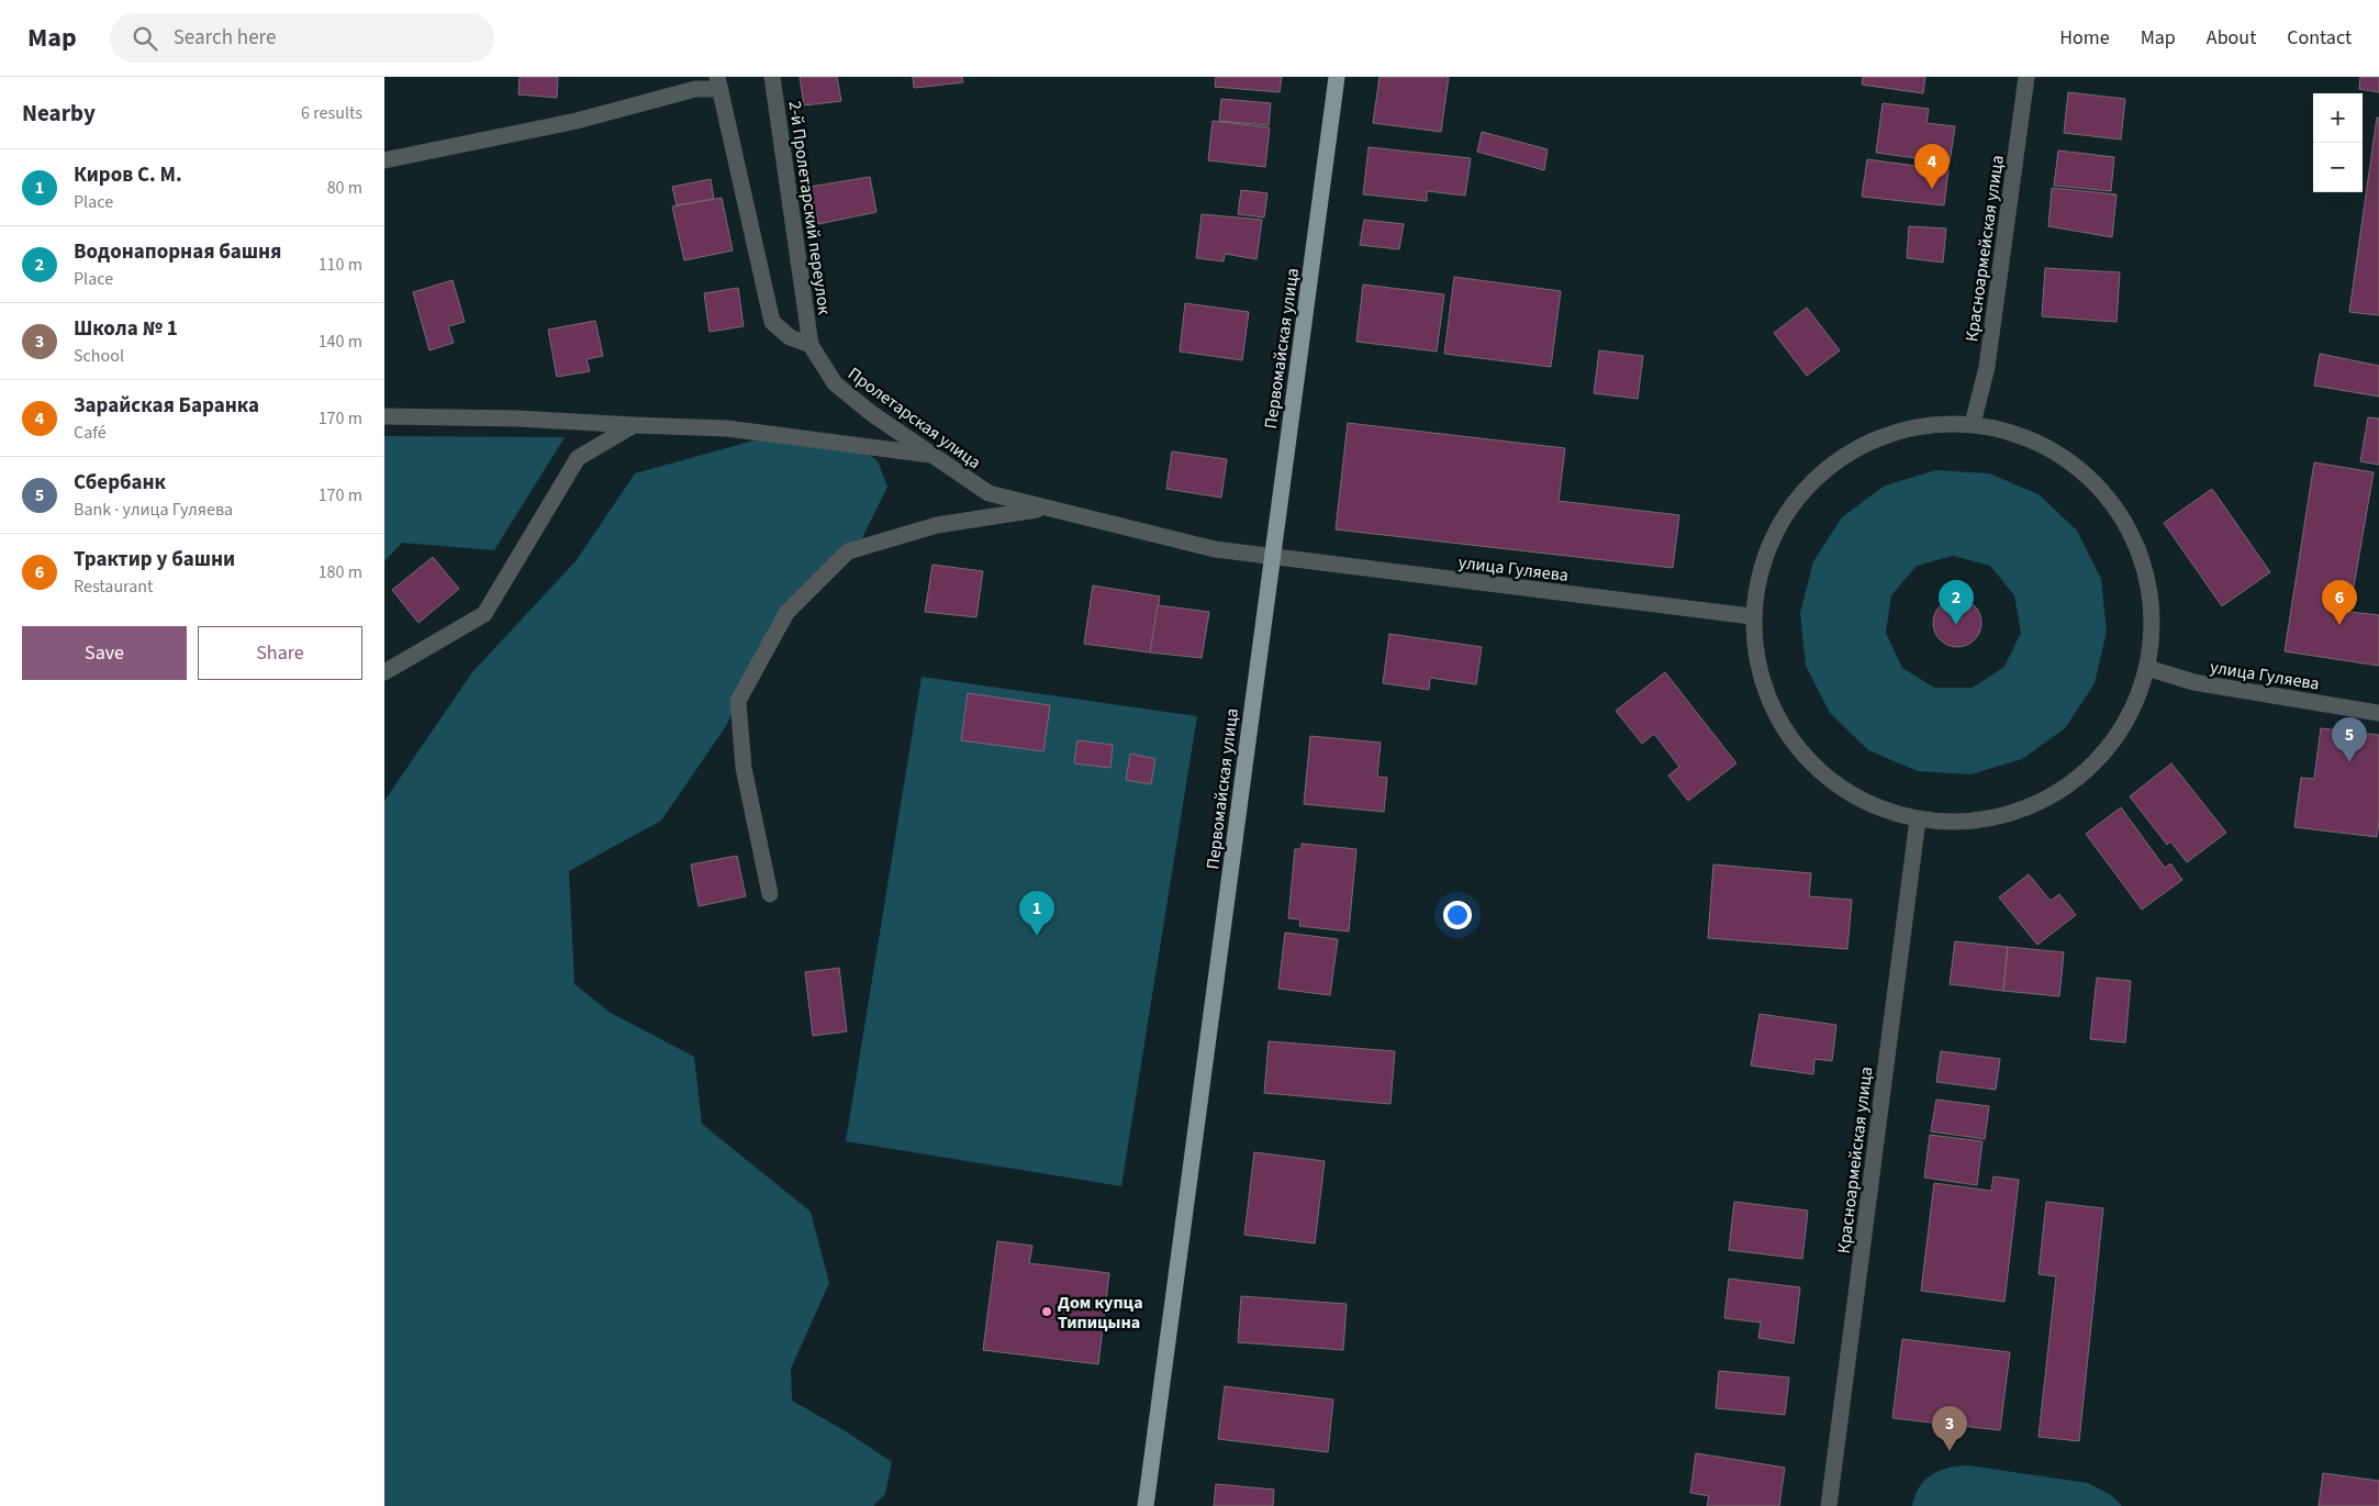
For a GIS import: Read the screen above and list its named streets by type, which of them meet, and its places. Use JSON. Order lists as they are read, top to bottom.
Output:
{
  "streets": {
    "main road": ["Первомайская улица"],
    "street": [
      "2-й Пролетарский переулок",
      "Красноармейская улица",
      "Пролетарская улица",
      "улица Гуляева"
    ]
  },
  "crossings": [
    ["2-й Пролетарский переулок", "Пролетарская улица"],
    ["Первомайская улица", "Пролетарская улица"],
    ["Первомайская улица", "улица Гуляева"],
    ["Пролетарская улица", "улица Гуляева"]
  ],
  "places": ["Дом купца Типицына"],
  "page": {
    "header": "Map",
    "search": "Search here",
    "nav": [
      "Home",
      "Map",
      "About",
      "Contact"
    ],
    "heading": ["Nearby", "6 results"],
    "map_buttons": ["+", "−"],
    "pins": [
      "4",
      "2",
      "6",
      "5",
      "1",
      "3"
    ],
    "list": [
      {
        "mark": "1",
        "name": "Киров С. М.",
        "note": "Place",
        "value": "80 m"
      },
      {
        "mark": "2",
        "name": "Водонапорная башня",
        "note": "Place",
        "value": "110 m"
      },
      {
        "mark": "3",
        "name": "Школа № 1",
        "note": "School",
        "value": "140 m"
      },
      {
        "mark": "4",
        "name": "Зарайская Баранка",
        "note": "Café",
        "value": "170 m"
      },
      {
        "mark": "5",
        "name": "Сбербанк",
        "note": "Bank · улица Гуляева",
        "value": "170 m"
      },
      {
        "mark": "6",
        "name": "Трактир у башни",
        "note": "Restaurant",
        "value": "180 m"
      }
    ],
    "buttons": ["Save", "Share"]
  }
}
